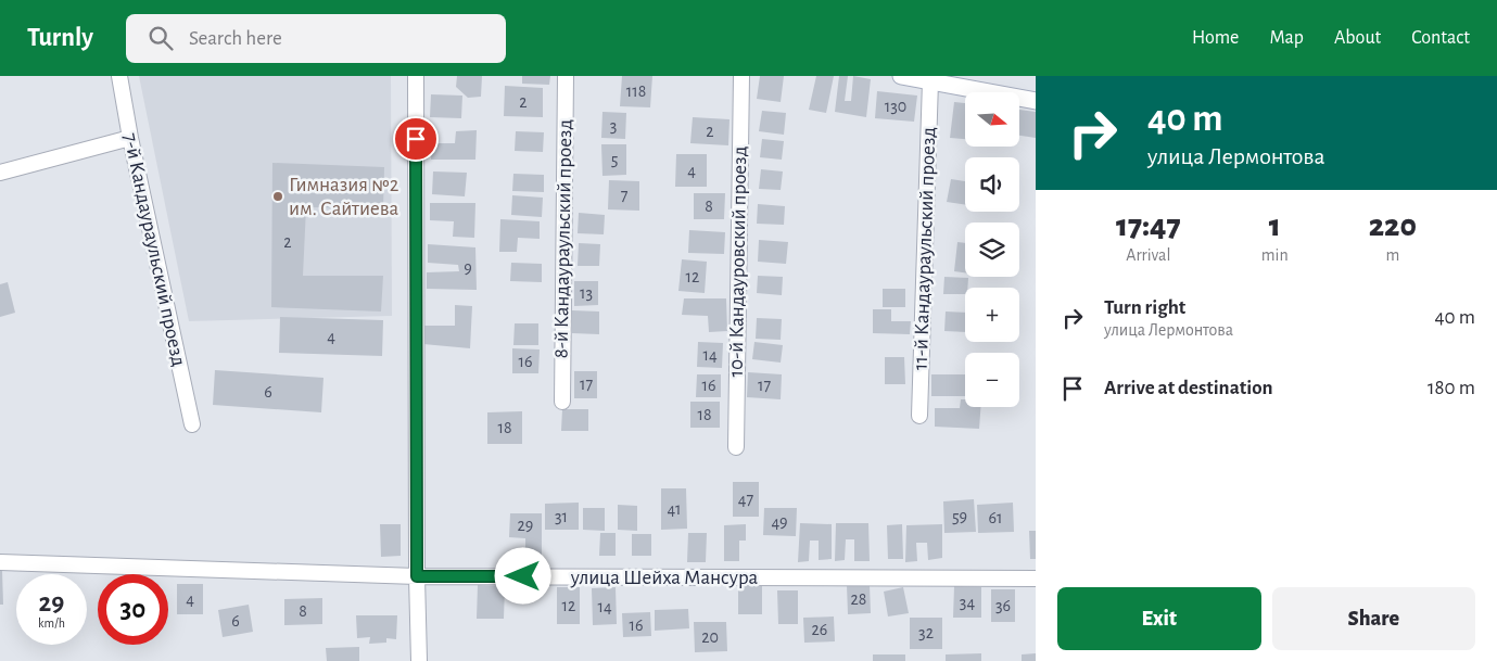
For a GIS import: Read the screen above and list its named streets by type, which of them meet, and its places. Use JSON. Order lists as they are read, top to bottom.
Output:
{
  "streets": {
    "street": [
      "8-й Кандаураульский проезд",
      "11-й Кандаураульский проезд",
      "7-й Кандаураульский проезд",
      "10-й Кандауровский проезд",
      "улица Шейха Мансура"
    ]
  },
  "places": ["Гимназия №2 им. Сайтиева"],
  "house_numbers": [
    "118",
    "2",
    "130",
    "3",
    "2",
    "5",
    "4",
    "7",
    "8",
    "2",
    "9",
    "12",
    "13",
    "4",
    "14",
    "16",
    "17",
    "16",
    "17",
    "6",
    "18",
    "18",
    "47",
    "41",
    "31",
    "59",
    "61",
    "49",
    "29",
    "4",
    "28",
    "34",
    "12",
    "36",
    "14",
    "8",
    "6",
    "16",
    "26",
    "32",
    "20"
  ],
  "north": "right",
  "page": {
    "header": "Turnly",
    "search": "Search here",
    "nav": [
      "Home",
      "Map",
      "About",
      "Contact"
    ],
    "turn": ["40 m", "улица Лермонтова"],
    "map_buttons": ["+", "−"],
    "eta": [
      "17:47",
      "Arrival",
      "1",
      "min",
      "220",
      "m"
    ],
    "list": [
      {
        "name": "Turn right",
        "note": "улица Лермонтова",
        "value": "40 m"
      },
      {
        "name": "Arrive at destination",
        "value": "180 m"
      }
    ],
    "speed": "29 km/h",
    "limit": "30",
    "buttons": ["Exit", "Share"]
  }
}
